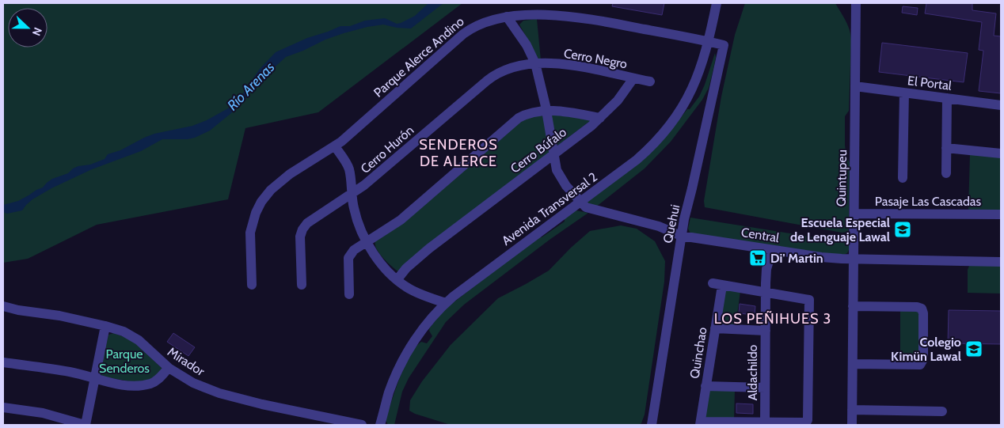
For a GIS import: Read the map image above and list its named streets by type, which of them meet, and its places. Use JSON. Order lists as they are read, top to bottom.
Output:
{
  "streets": {
    "street": [
      "Parque Alerce Andino",
      "Cerro Negro",
      "El Portal",
      "Cerro Hurón",
      "Cerro Búfalo",
      "Quintupeu",
      "Pasaje Las Cascadas",
      "Avenida Transversal 2",
      "Quehui",
      "Central",
      "Quinchao",
      "Mirador",
      "Aldachildo"
    ]
  },
  "crossings": [
    ["Parque Alerce Andino", "Avenida Transversal 2"],
    ["Parque Alerce Andino", "Quehui"],
    ["Cerro Negro", "Cerro Hurón"],
    ["Cerro Negro", "Cerro Búfalo"],
    ["El Portal", "Quintupeu"],
    ["Quintupeu", "Pasaje Las Cascadas"],
    ["Quintupeu", "Central"],
    ["Avenida Transversal 2", "Quehui"],
    ["Avenida Transversal 2", "Central"],
    ["Quehui", "Central"],
    ["Central", "Aldachildo"],
    ["Quinchao", "Aldachildo"]
  ],
  "districts": ["SENDEROS DE ALERCE", "LOS PEÑIHUES 3"],
  "water": ["Río Arenas"],
  "parks": ["Parque Senderos"],
  "places": {
    "school or university": ["Escuela Especial de Lenguaje Lawal", "Colegio Kimün Lawal"],
    "supermarket": ["Di' Martin"]
  },
  "north": "right"
}
